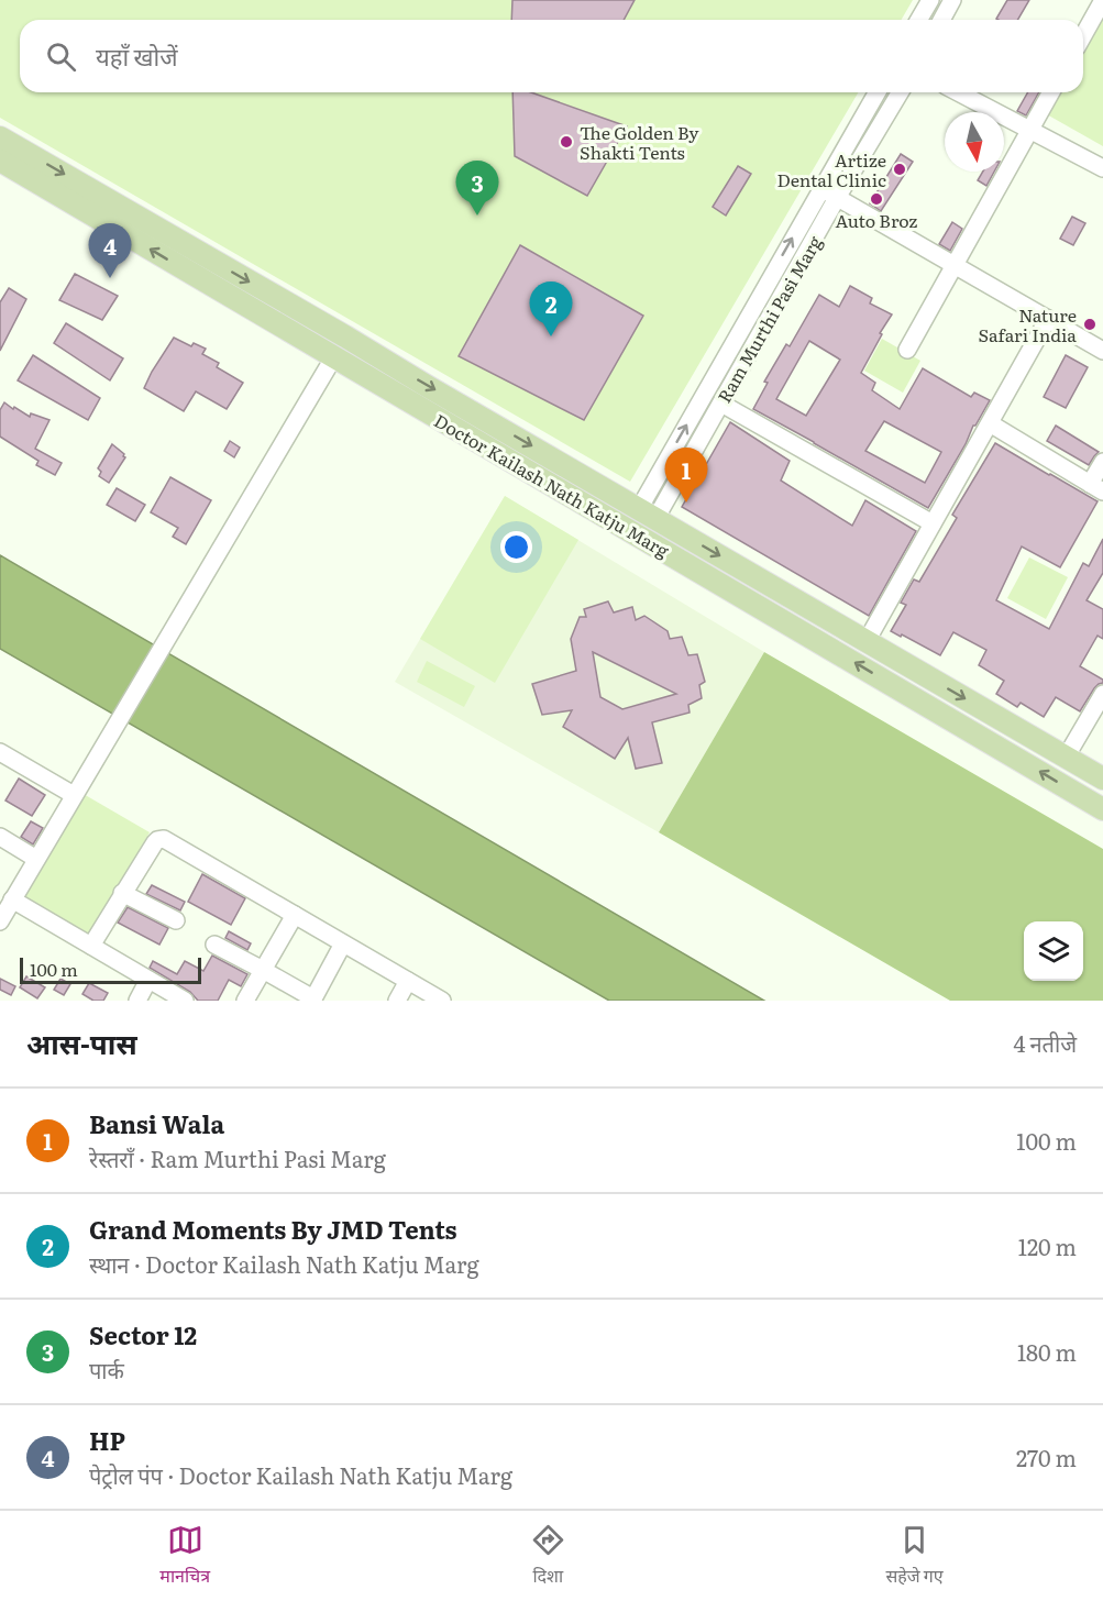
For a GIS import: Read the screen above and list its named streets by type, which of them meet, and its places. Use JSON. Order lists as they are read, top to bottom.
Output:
{
  "streets": {
    "main road": ["Doctor Kailash Nath Katju Marg"],
    "street": ["Ram Murthi Pasi Marg"]
  },
  "crossings": [
    ["Ram Murthi Pasi Marg", "Doctor Kailash Nath Katju Marg"]
  ],
  "places": [
    "The Golden By Shakti Tents",
    "Artize Dental Clinic",
    "Auto Broz",
    "Nature Safari India"
  ],
  "scale_bar": "100 m",
  "north": "bottom",
  "page": {
    "search": "यहाँ खोजें",
    "pins": [
      "3",
      "4",
      "2",
      "1"
    ],
    "scale": "100 m",
    "heading": ["आस-पास", "4 नतीजे"],
    "list": [
      {
        "mark": "1",
        "name": "Bansi Wala",
        "note": "रेस्तराँ · Ram Murthi Pasi Marg",
        "value": "100 m"
      },
      {
        "mark": "2",
        "name": "Grand Moments By JMD Tents",
        "note": "स्थान · Doctor Kailash Nath Katju Marg",
        "value": "120 m"
      },
      {
        "mark": "3",
        "name": "Sector 12",
        "note": "पार्क",
        "value": "180 m"
      },
      {
        "mark": "4",
        "name": "HP",
        "note": "पेट्रोल पंप · Doctor Kailash Nath Katju Marg",
        "value": "270 m"
      }
    ],
    "nav": ["मानचित्र", "दिशा", "सहेजे गए"]
  }
}
